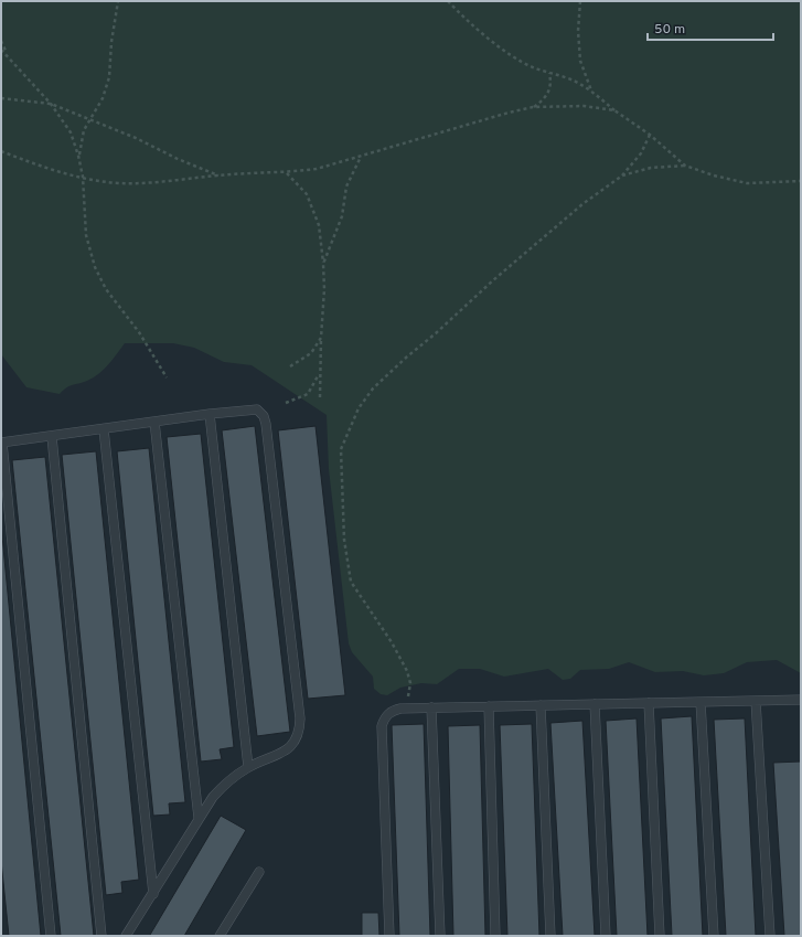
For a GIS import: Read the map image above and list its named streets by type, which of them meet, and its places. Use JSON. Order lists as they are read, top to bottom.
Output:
{
  "scale_bar": "50 m"
}
